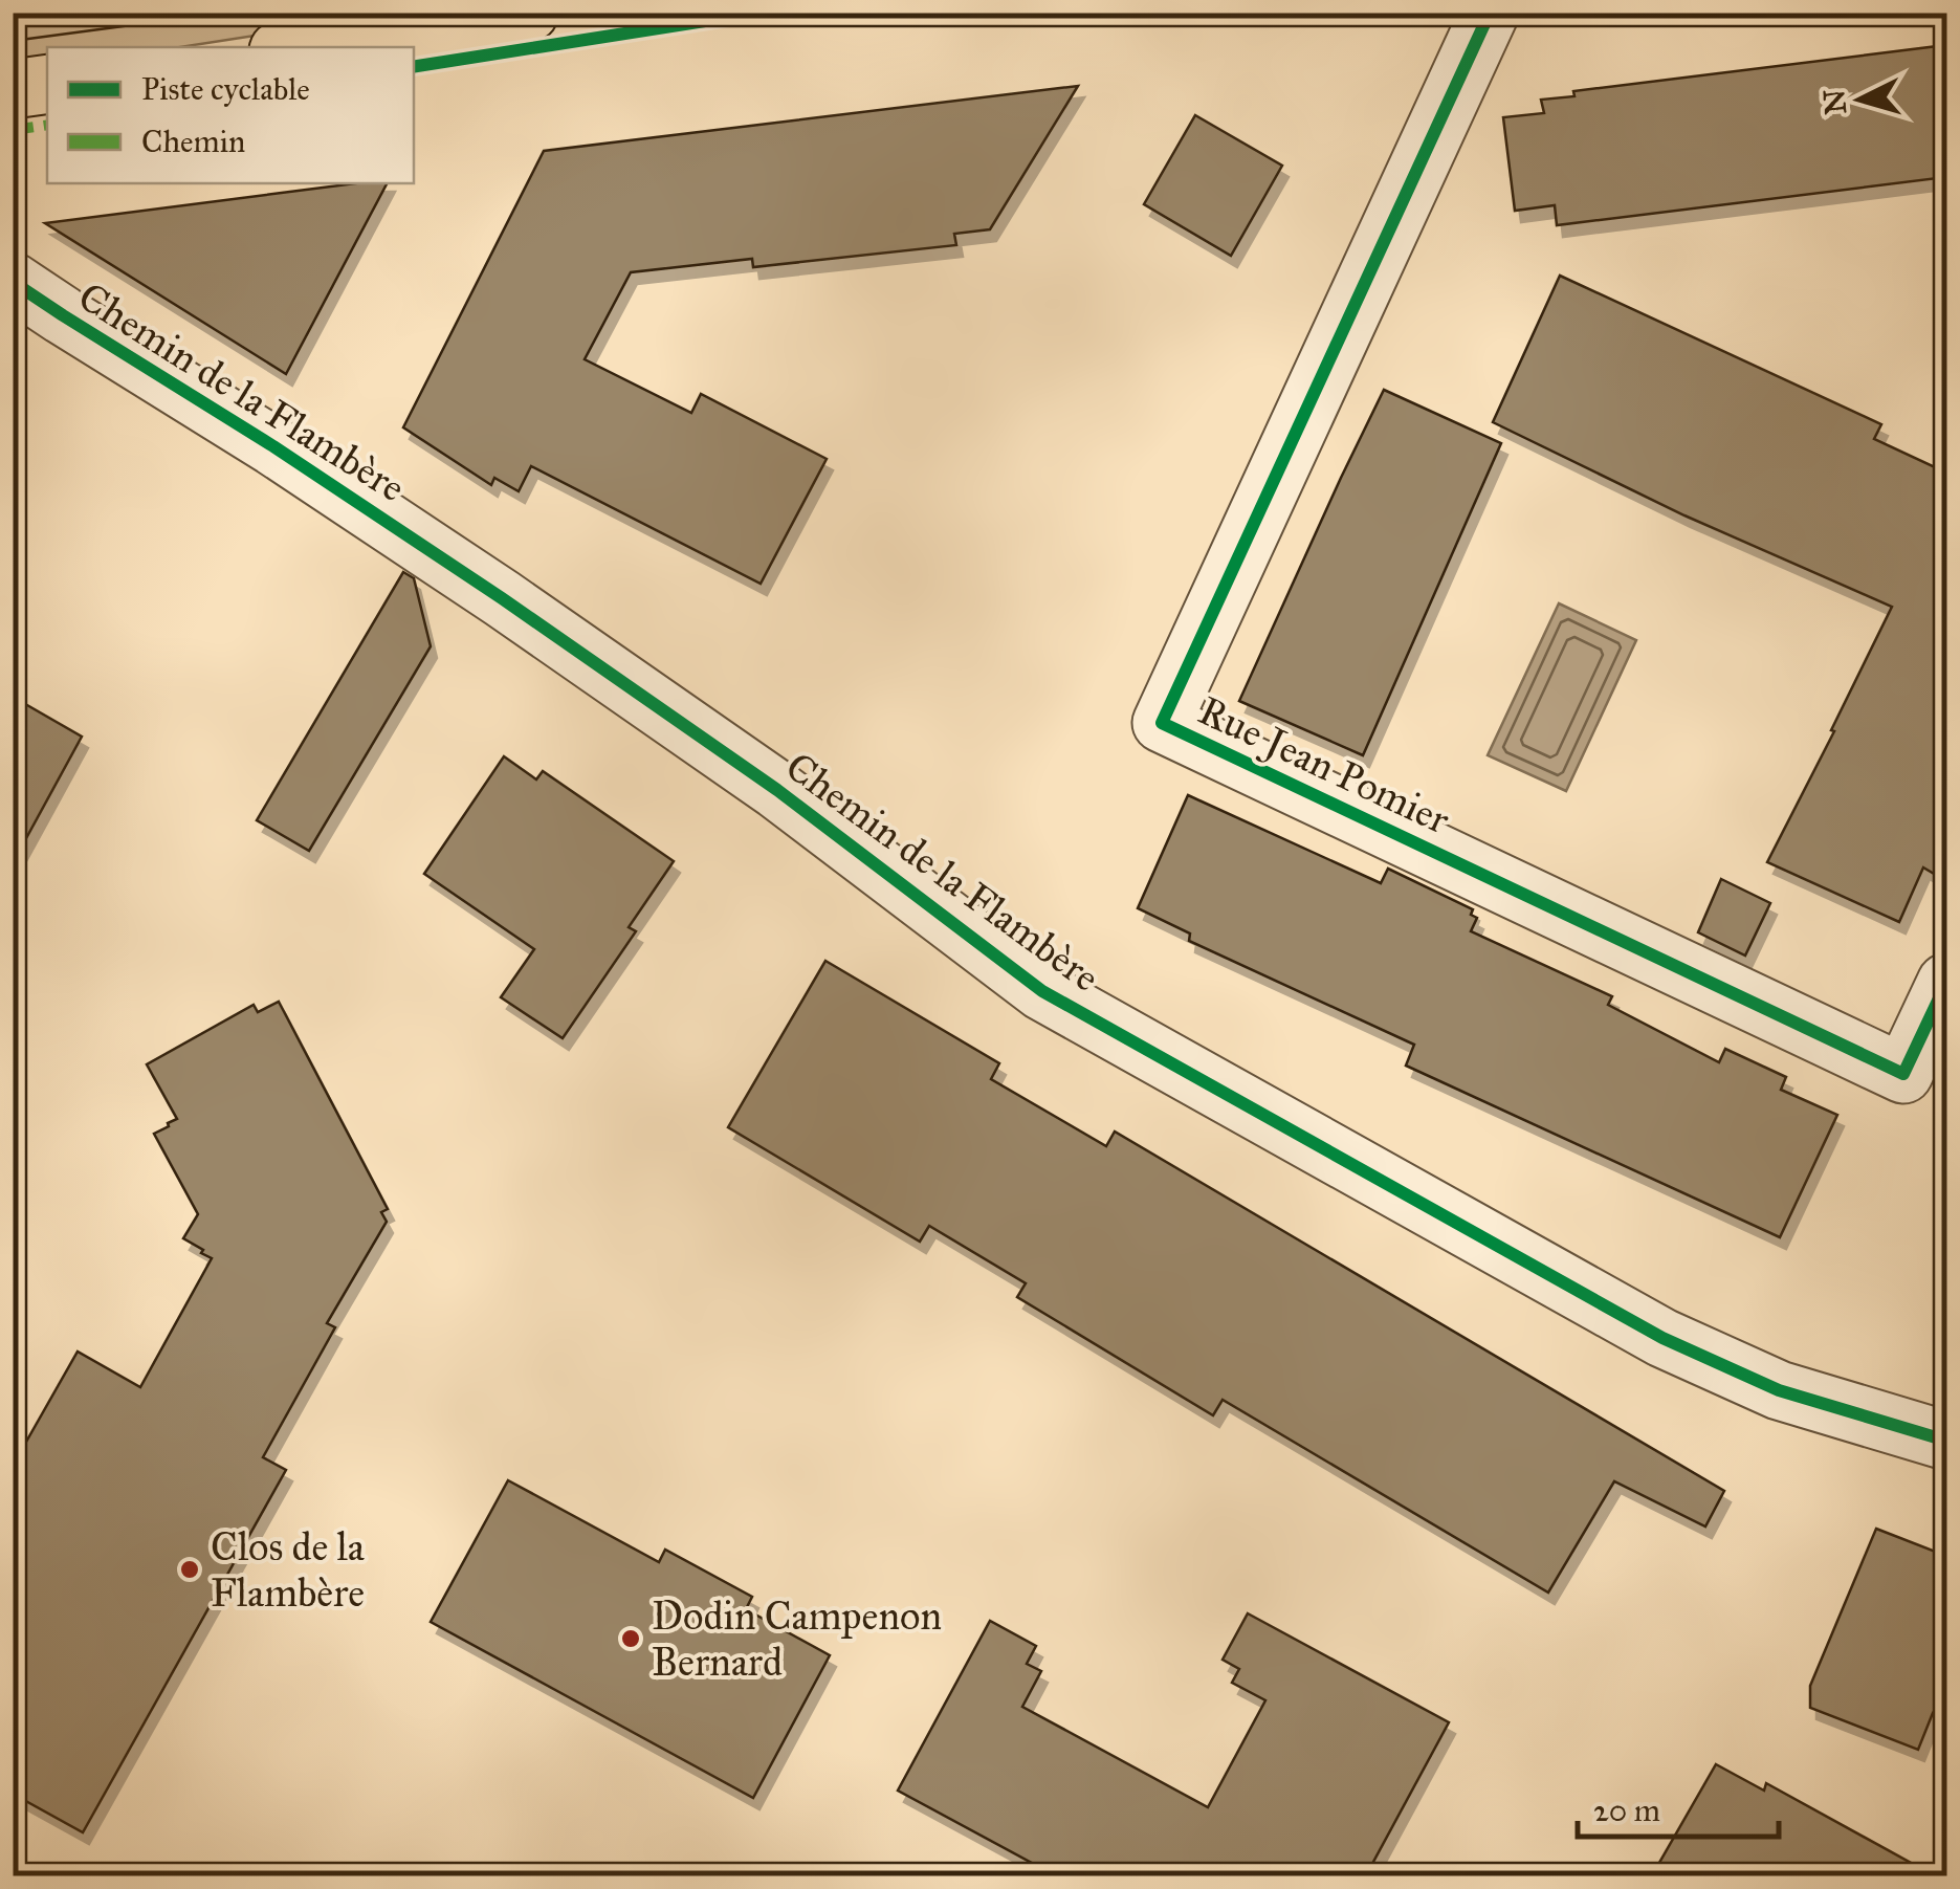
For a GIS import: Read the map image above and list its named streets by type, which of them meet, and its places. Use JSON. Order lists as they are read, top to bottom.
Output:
{
  "streets": {
    "street": ["Chemin de la Flambère", "Rue Jean Pomier"]
  },
  "places": ["Clos de la Flambère", "Dodin Campenon Bernard"],
  "legend": ["Piste cyclable", "Chemin"],
  "scale_bar": "20 m",
  "north": "left"
}
